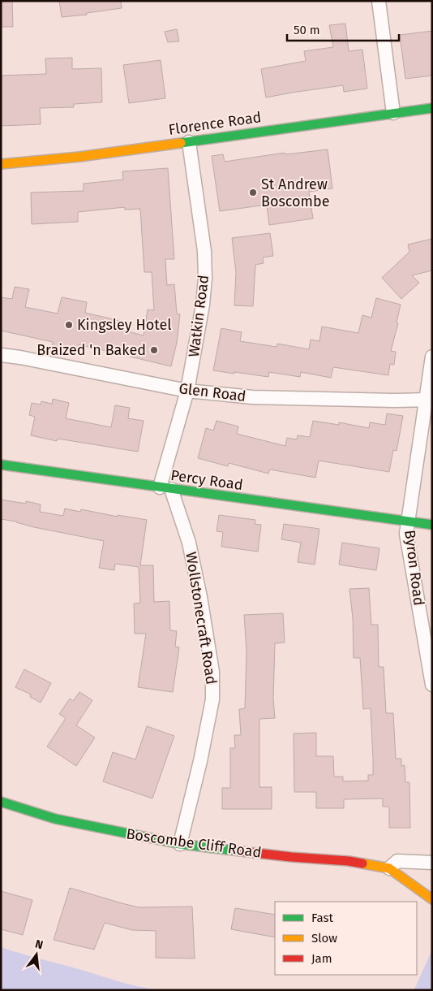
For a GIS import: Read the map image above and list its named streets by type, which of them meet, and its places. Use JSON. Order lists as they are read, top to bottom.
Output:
{
  "streets": {
    "street": [
      "Florence Road",
      "Watkin Road",
      "Glen Road",
      "Percy Road",
      "Byron Road",
      "Wollstonecraft Road",
      "Boscombe Cliff Road"
    ]
  },
  "crossings": [
    ["Florence Road", "Watkin Road"],
    ["Watkin Road", "Glen Road"],
    ["Watkin Road", "Percy Road"],
    ["Watkin Road", "Wollstonecraft Road"],
    ["Glen Road", "Byron Road"],
    ["Percy Road", "Byron Road"],
    ["Percy Road", "Wollstonecraft Road"],
    ["Wollstonecraft Road", "Boscombe Cliff Road"]
  ],
  "places": ["St Andrew Boscombe", "Kingsley Hotel", "Braized 'n Baked"],
  "legend": ["Fast", "Slow", "Jam"],
  "scale_bar": "50 m",
  "north": "top"
}
